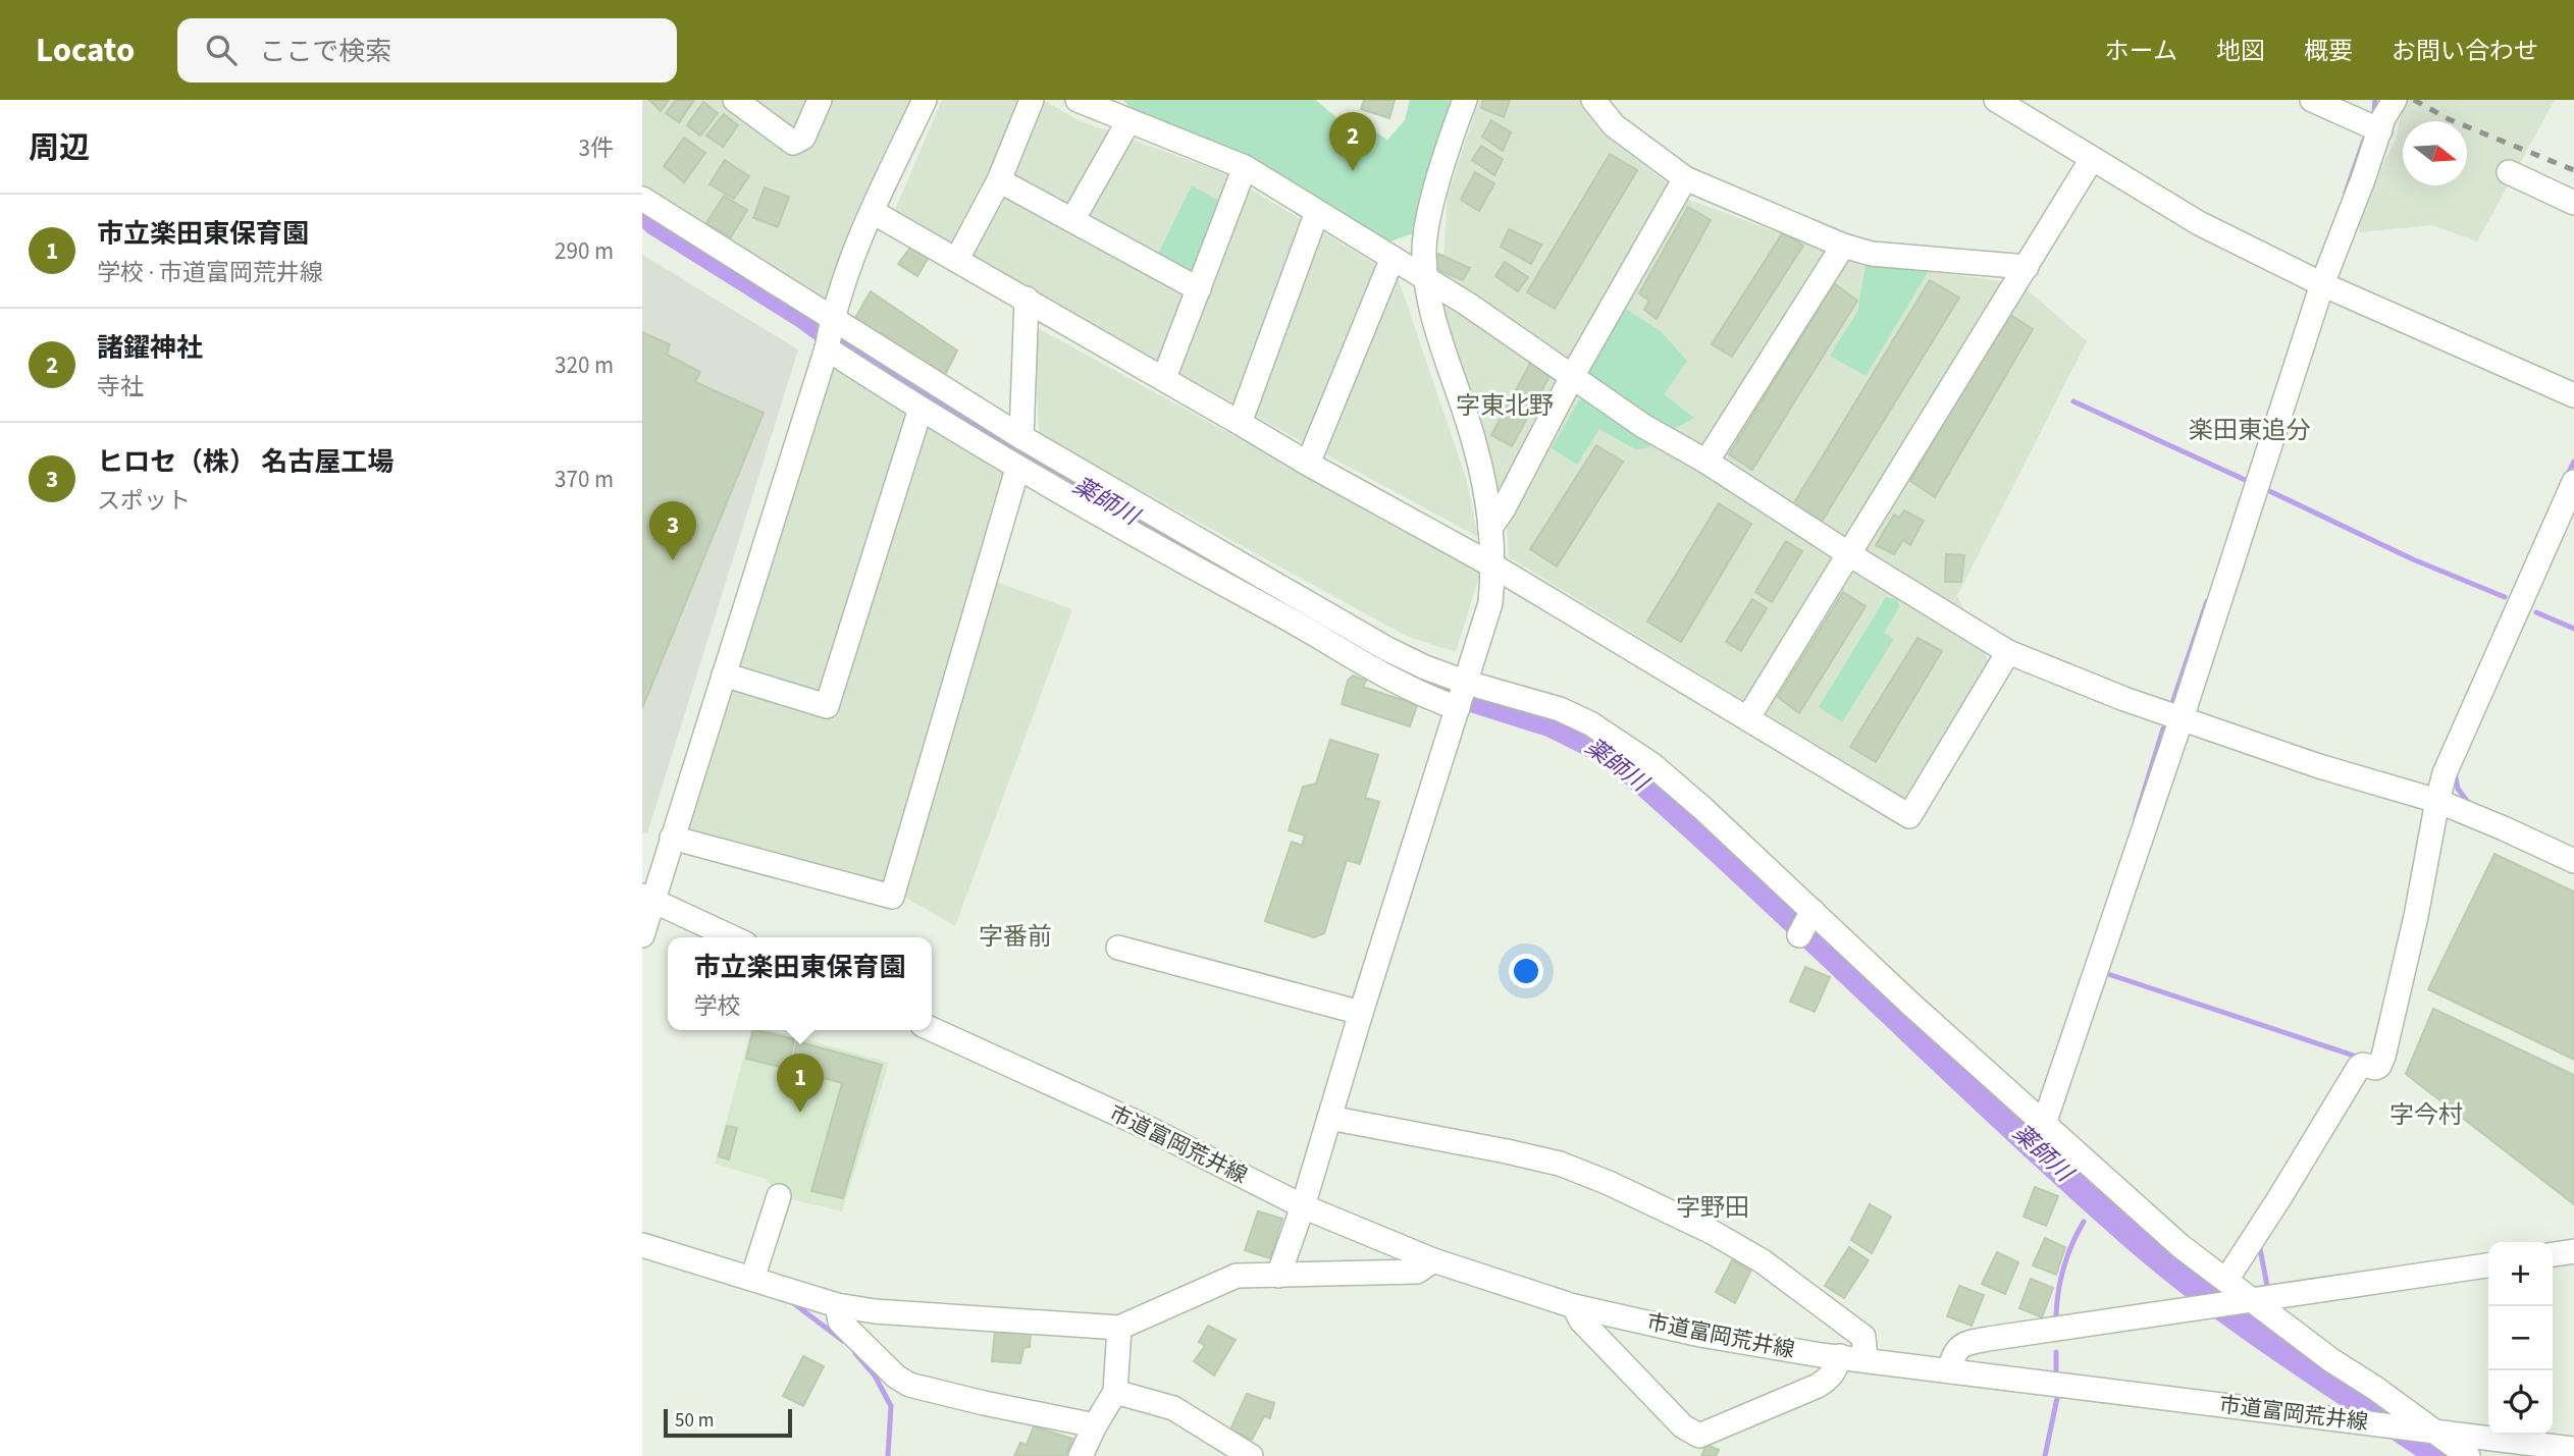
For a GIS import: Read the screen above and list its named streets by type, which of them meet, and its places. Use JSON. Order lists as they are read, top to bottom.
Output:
{
  "streets": {
    "street": ["市道富岡荒井線"]
  },
  "districts": [
    "字東北野",
    "楽田東追分",
    "字番前",
    "字今村",
    "字野田"
  ],
  "water": ["薬師川"],
  "scale_bar": "50 m",
  "north": "right",
  "page": {
    "header": "Locato",
    "search": "ここで検索",
    "nav": [
      "ホーム",
      "地図",
      "概要",
      "お問い合わせ"
    ],
    "heading": ["周辺", "3件"],
    "pins": ["2", "3", "1"],
    "list": [
      {
        "mark": "1",
        "name": "市立楽田東保育園",
        "note": "学校 · 市道富岡荒井線",
        "value": "290 m"
      },
      {
        "mark": "2",
        "name": "諸鑃神社",
        "note": "寺社",
        "value": "320 m"
      },
      {
        "mark": "3",
        "name": "ヒロセ（株） 名古屋工場",
        "note": "スポット",
        "value": "370 m"
      }
    ],
    "popup": ["市立楽田東保育園", "学校"],
    "map_buttons": ["+", "−"],
    "scale": "50 m"
  }
}
